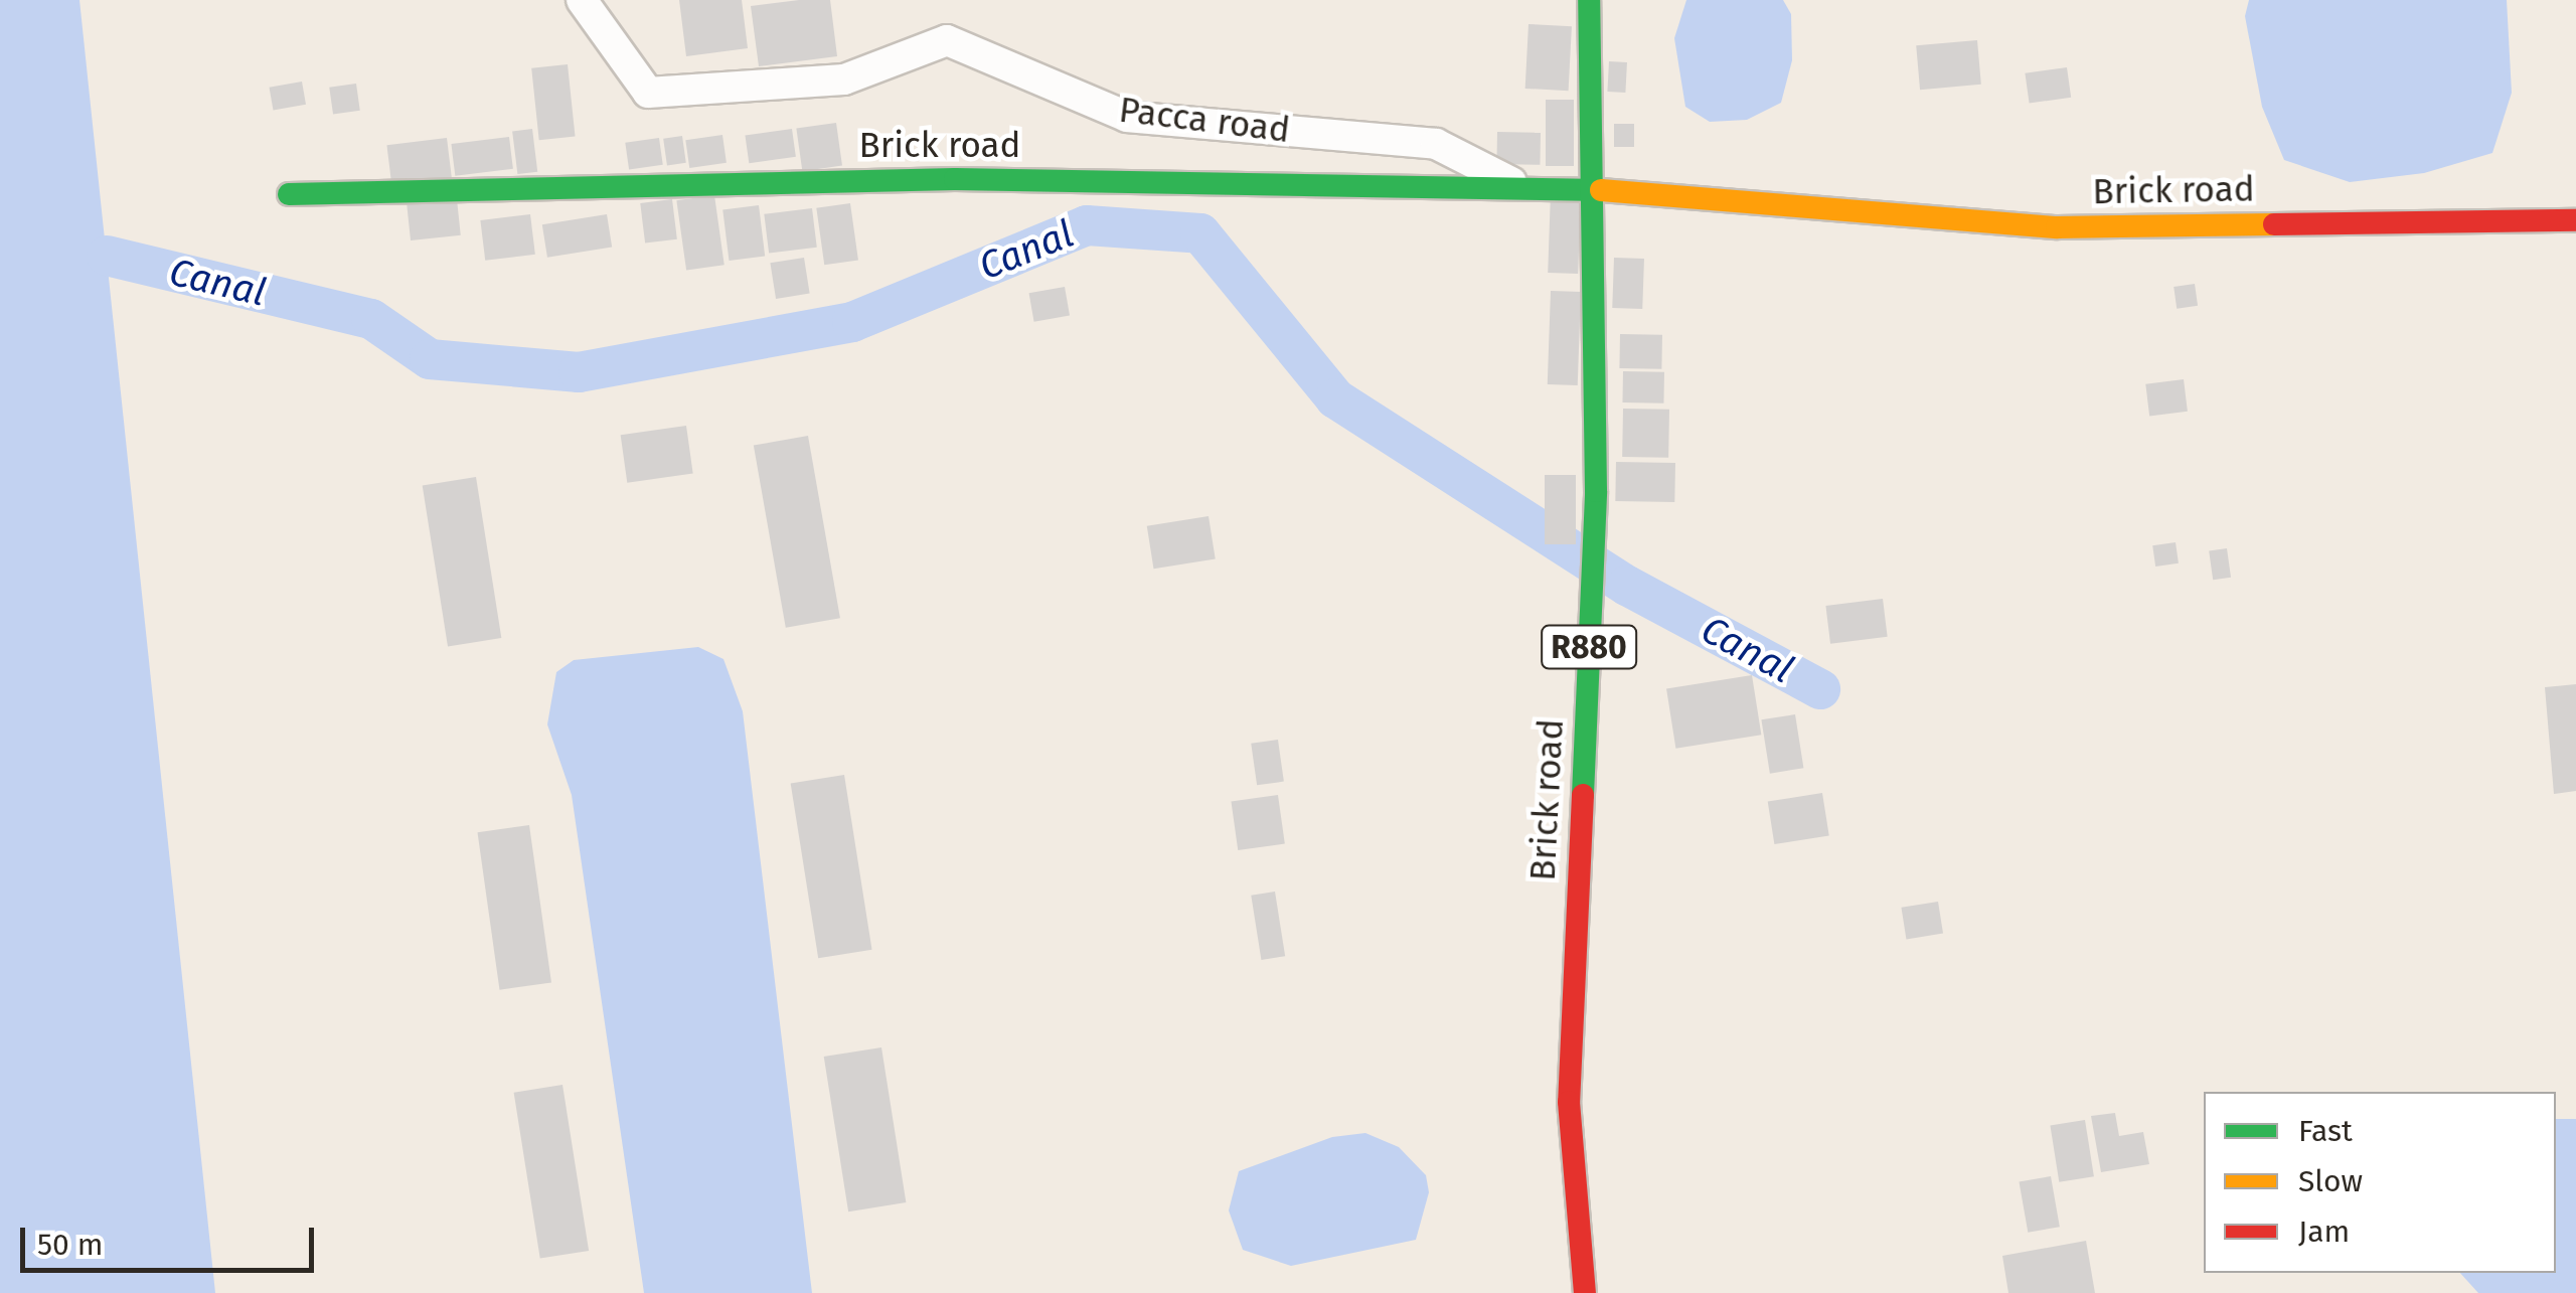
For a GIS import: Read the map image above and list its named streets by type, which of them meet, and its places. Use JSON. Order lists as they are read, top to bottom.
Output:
{
  "streets": {
    "street": ["Pacca road", "Brick road", "R880"]
  },
  "crossings": [
    ["Pacca road", "Brick road"]
  ],
  "water": ["Canal"],
  "legend": ["Fast", "Slow", "Jam"],
  "scale_bar": "50 m"
}
